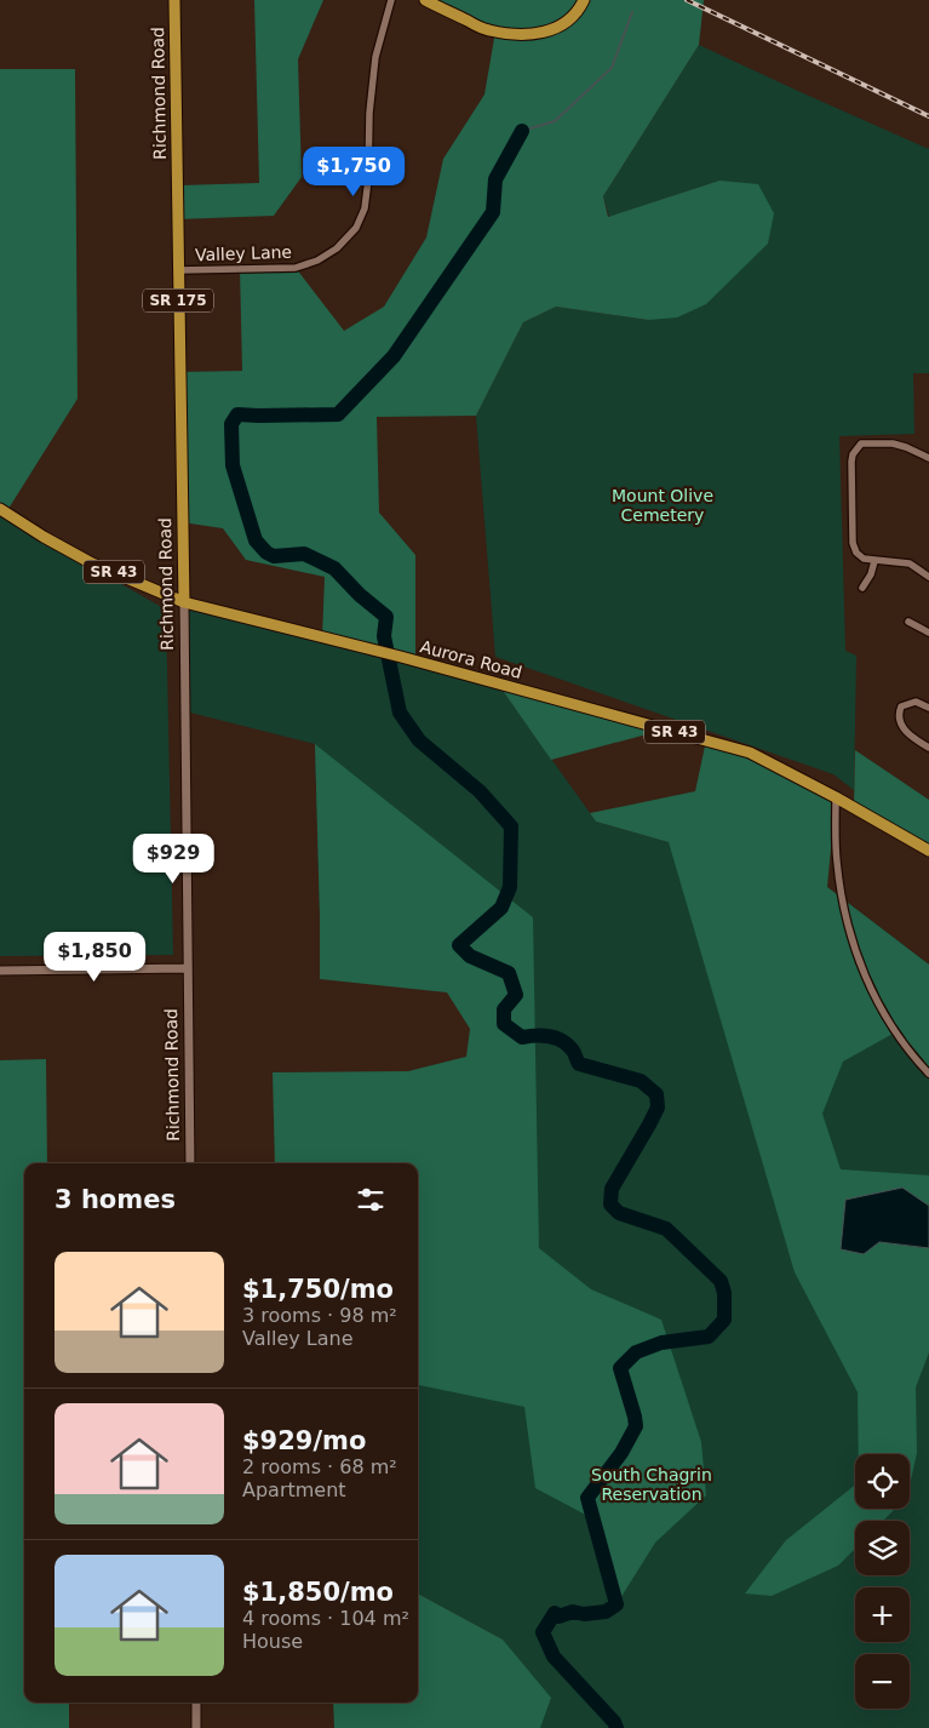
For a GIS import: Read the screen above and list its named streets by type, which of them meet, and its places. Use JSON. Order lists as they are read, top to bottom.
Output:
{
  "streets": {
    "main road": [
      "Richmond Road",
      "SR 175",
      "SR 43",
      "Aurora Road"
    ],
    "street": ["Valley Lane"]
  },
  "crossings": [
    ["Richmond Road", "Valley Lane"],
    ["Richmond Road", "Aurora Road"]
  ],
  "parks": ["Mount Olive Cemetery", "South Chagrin Reservation"],
  "page": {
    "price": ["$1,750", "$929", "$1,850"],
    "heading": "3 homes",
    "list": [
      {
        "name": "$1,750/mo",
        "note": "3 rooms · 98 m² · Valley Lane"
      },
      {
        "name": "$929/mo",
        "note": "2 rooms · 68 m² · Apartment"
      },
      {
        "name": "$1,850/mo",
        "note": "4 rooms · 104 m² · House"
      }
    ],
    "map_buttons": ["+", "−"]
  }
}
